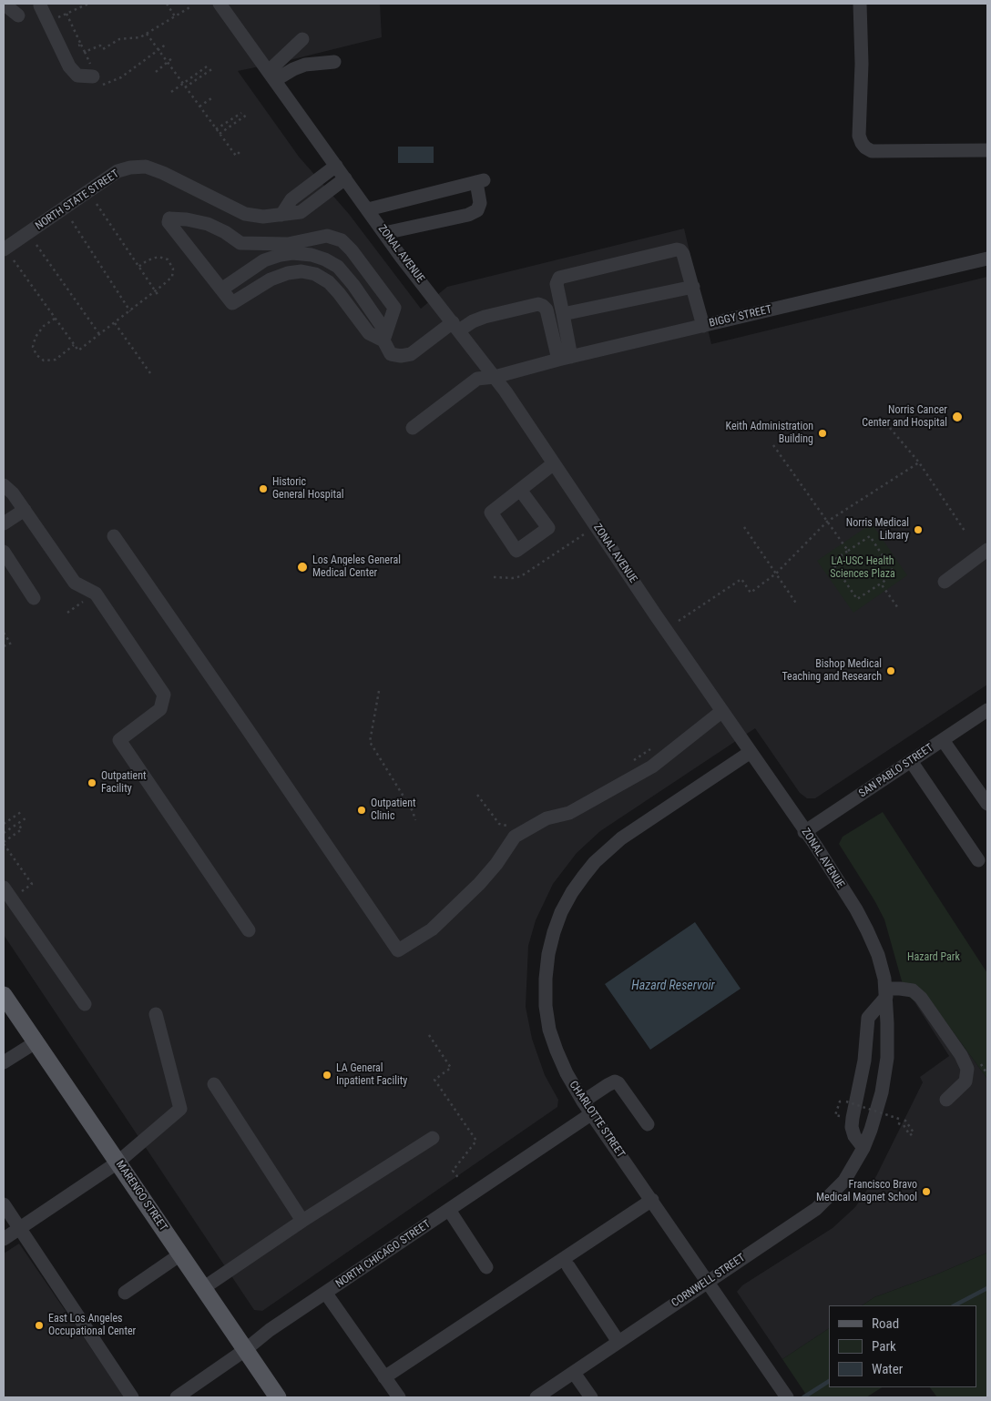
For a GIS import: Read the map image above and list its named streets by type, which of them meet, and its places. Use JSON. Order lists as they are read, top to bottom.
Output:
{
  "streets": {
    "main road": ["MARENGO STREET"],
    "street": [
      "NORTH STATE STREET",
      "ZONAL AVENUE",
      "BIGGY STREET",
      "SAN PABLO STREET",
      "CHARLOTTE STREET",
      "NORTH CHICAGO STREET",
      "CORNWELL STREET"
    ]
  },
  "crossings": [
    ["NORTH STATE STREET", "ZONAL AVENUE"],
    ["ZONAL AVENUE", "BIGGY STREET"],
    ["ZONAL AVENUE", "SAN PABLO STREET"],
    ["ZONAL AVENUE", "CHARLOTTE STREET"],
    ["ZONAL AVENUE", "CORNWELL STREET"],
    ["CHARLOTTE STREET", "NORTH CHICAGO STREET"],
    ["CHARLOTTE STREET", "CORNWELL STREET"],
    ["MARENGO STREET", "NORTH CHICAGO STREET"]
  ],
  "water": ["Hazard Reservoir"],
  "parks": ["LA-USC Health Sciences Plaza", "Hazard Park"],
  "places": [
    "Norris Cancer Center and Hospital",
    "Keith Administration Building",
    "Historic General Hospital",
    "Norris Medical Library",
    "Los Angeles General Medical Center",
    "Bishop Medical Teaching and Research",
    "Outpatient Facility",
    "Outpatient Clinic",
    "LA General Inpatient Facility",
    "Francisco Bravo Medical Magnet School",
    "East Los Angeles Occupational Center"
  ],
  "legend": ["Road", "Park", "Water"]
}
